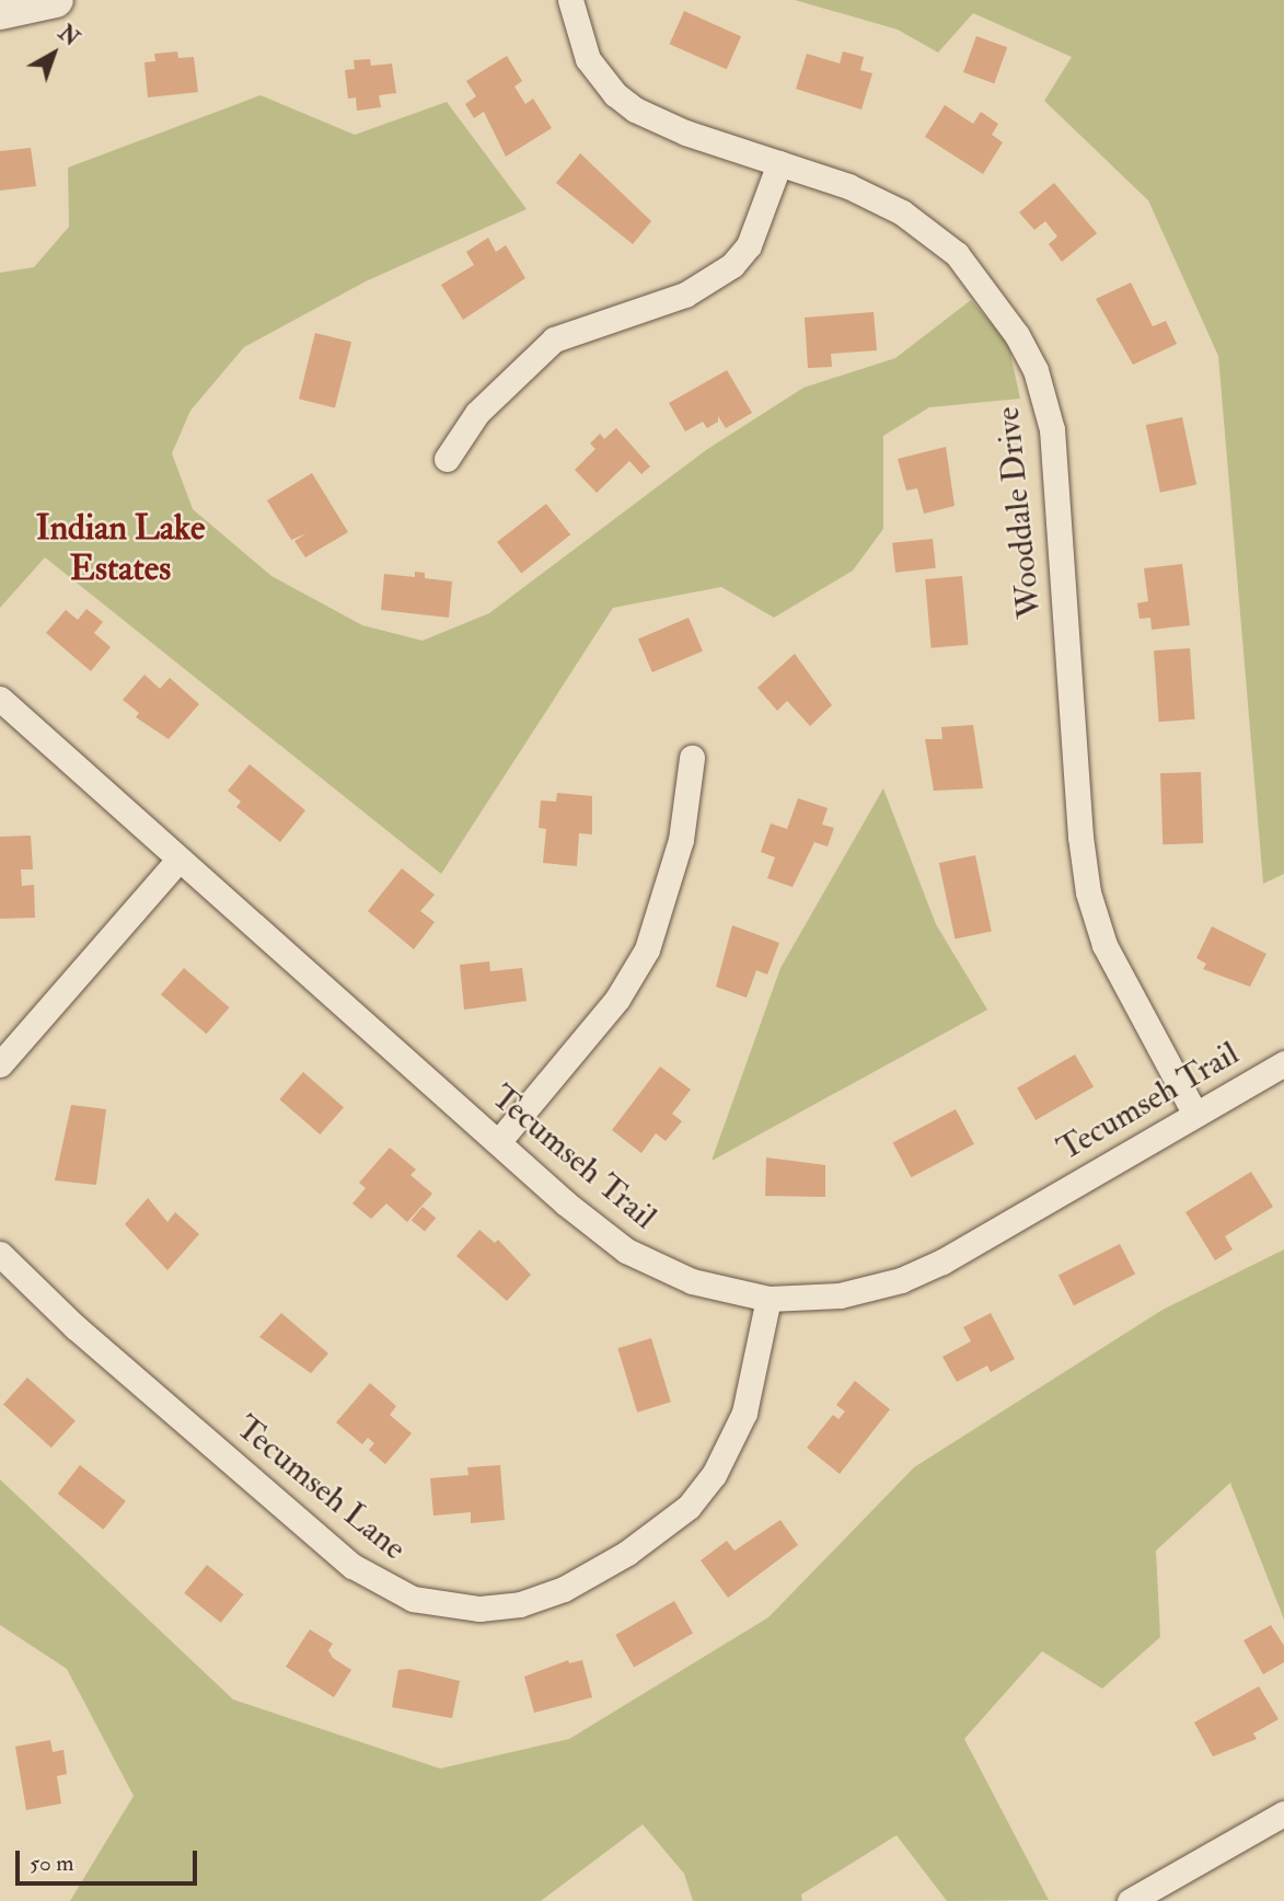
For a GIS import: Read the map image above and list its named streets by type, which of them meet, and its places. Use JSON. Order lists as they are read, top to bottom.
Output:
{
  "streets": {
    "street": ["Wooddale Drive", "Tecumseh Trail", "Tecumseh Lane"]
  },
  "crossings": [
    ["Wooddale Drive", "Tecumseh Trail"],
    ["Tecumseh Trail", "Tecumseh Lane"]
  ],
  "districts": ["Indian Lake Estates"],
  "scale_bar": "50 m",
  "north": "top right"
}
